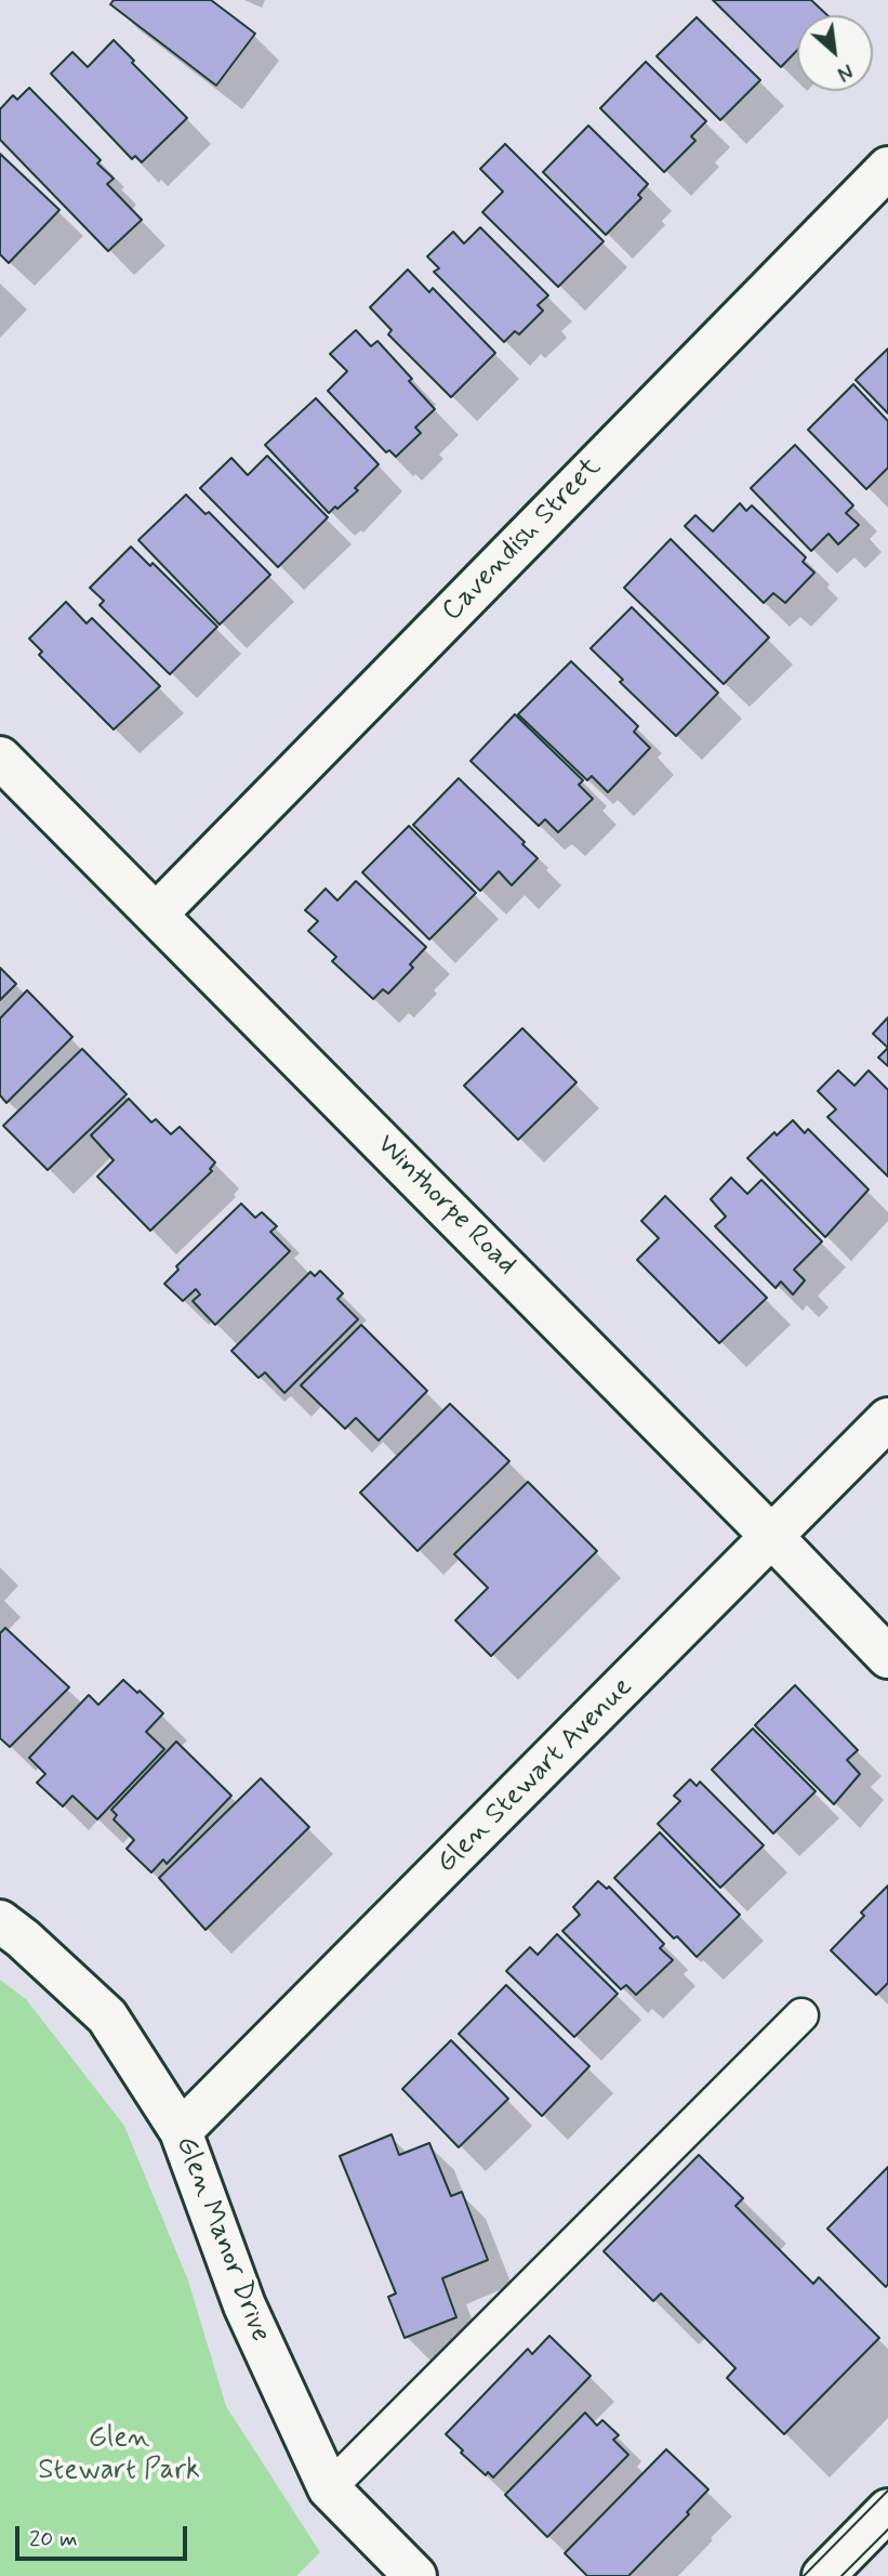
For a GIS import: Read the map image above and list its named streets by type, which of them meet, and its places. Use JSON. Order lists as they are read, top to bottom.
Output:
{
  "streets": {
    "street": [
      "Cavendish Street",
      "Winthorpe Road",
      "Glen Stewart Avenue",
      "Glen Manor Drive"
    ]
  },
  "crossings": [
    ["Cavendish Street", "Winthorpe Road"],
    ["Winthorpe Road", "Glen Stewart Avenue"],
    ["Glen Stewart Avenue", "Glen Manor Drive"]
  ],
  "parks": ["Glen Stewart Park"],
  "scale_bar": "20 m",
  "north": "bottom right"
}
